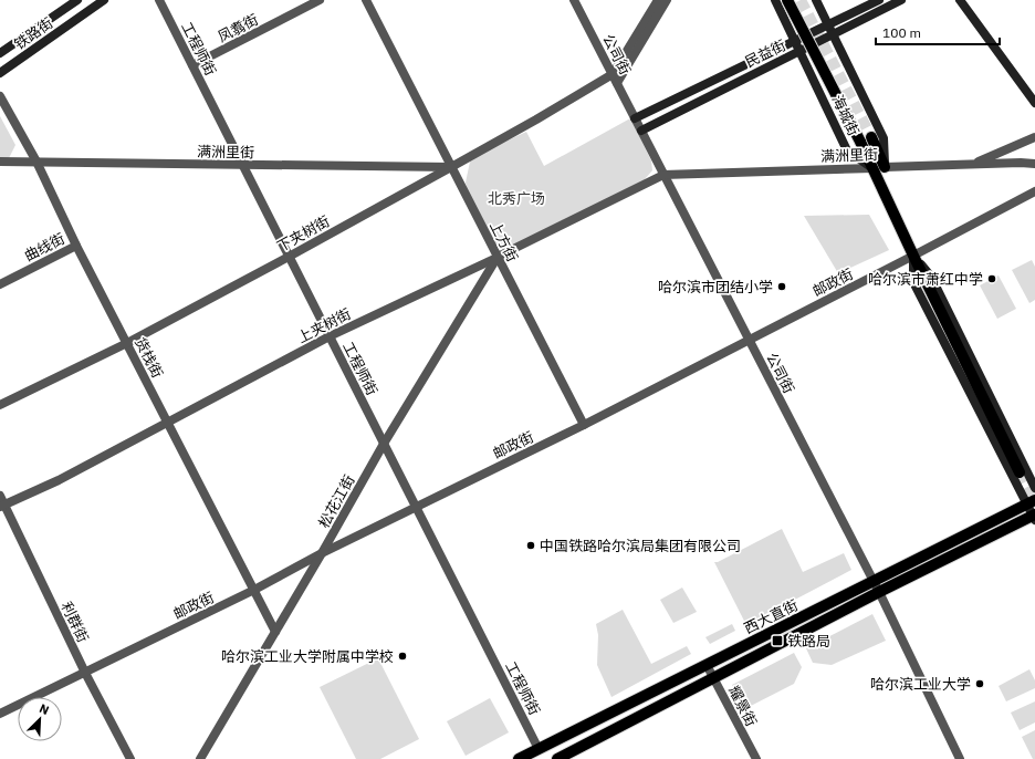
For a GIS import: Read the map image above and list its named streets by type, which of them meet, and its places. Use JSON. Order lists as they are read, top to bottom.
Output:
{
  "streets": {
    "main road": [
      "铁路街",
      "民益街",
      "海城街",
      "西大直街"
    ],
    "street": [
      "凤翥街",
      "工程师街",
      "公司街",
      "满洲里街",
      "下夹树街",
      "上方街",
      "曲线街",
      "邮政街",
      "上夹树街",
      "货栈街",
      "松花江街",
      "利群街",
      "耀景街"
    ]
  },
  "crossings": [
    ["凤翥街", "工程师街"],
    ["工程师街", "满洲里街"],
    ["工程师街", "下夹树街"],
    ["工程师街", "邮政街"],
    ["工程师街", "上夹树街"],
    ["工程师街", "松花江街"],
    ["工程师街", "西大直街"],
    ["民益街", "公司街"],
    ["民益街", "海城街"],
    ["公司街", "满洲里街"],
    ["公司街", "下夹树街"],
    ["公司街", "邮政街"],
    ["公司街", "上夹树街"],
    ["公司街", "西大直街"],
    ["海城街", "满洲里街"],
    ["满洲里街", "下夹树街"],
    ["满洲里街", "上方街"],
    ["满洲里街", "上夹树街"],
    ["满洲里街", "货栈街"],
    ["下夹树街", "上方街"],
    ["下夹树街", "货栈街"],
    ["上方街", "邮政街"],
    ["上方街", "上夹树街"],
    ["上方街", "松花江街"],
    ["曲线街", "货栈街"],
    ["邮政街", "货栈街"],
    ["邮政街", "松花江街"],
    ["邮政街", "利群街"],
    ["上夹树街", "货栈街"],
    ["上夹树街", "松花江街"],
    ["上夹树街", "利群街"],
    ["货栈街", "松花江街"],
    ["西大直街", "耀景街"]
  ],
  "parks": ["北秀广场"],
  "places": {
    "other": [
      "哈尔滨市萧红中学",
      "哈尔滨市团结小学",
      "中国铁路哈尔滨局集团有限公司",
      "哈尔滨工业大学附属中学校",
      "哈尔滨工业大学"
    ],
    "transit": ["铁路局"]
  },
  "scale_bar": "100 m",
  "north": "top right"
}
